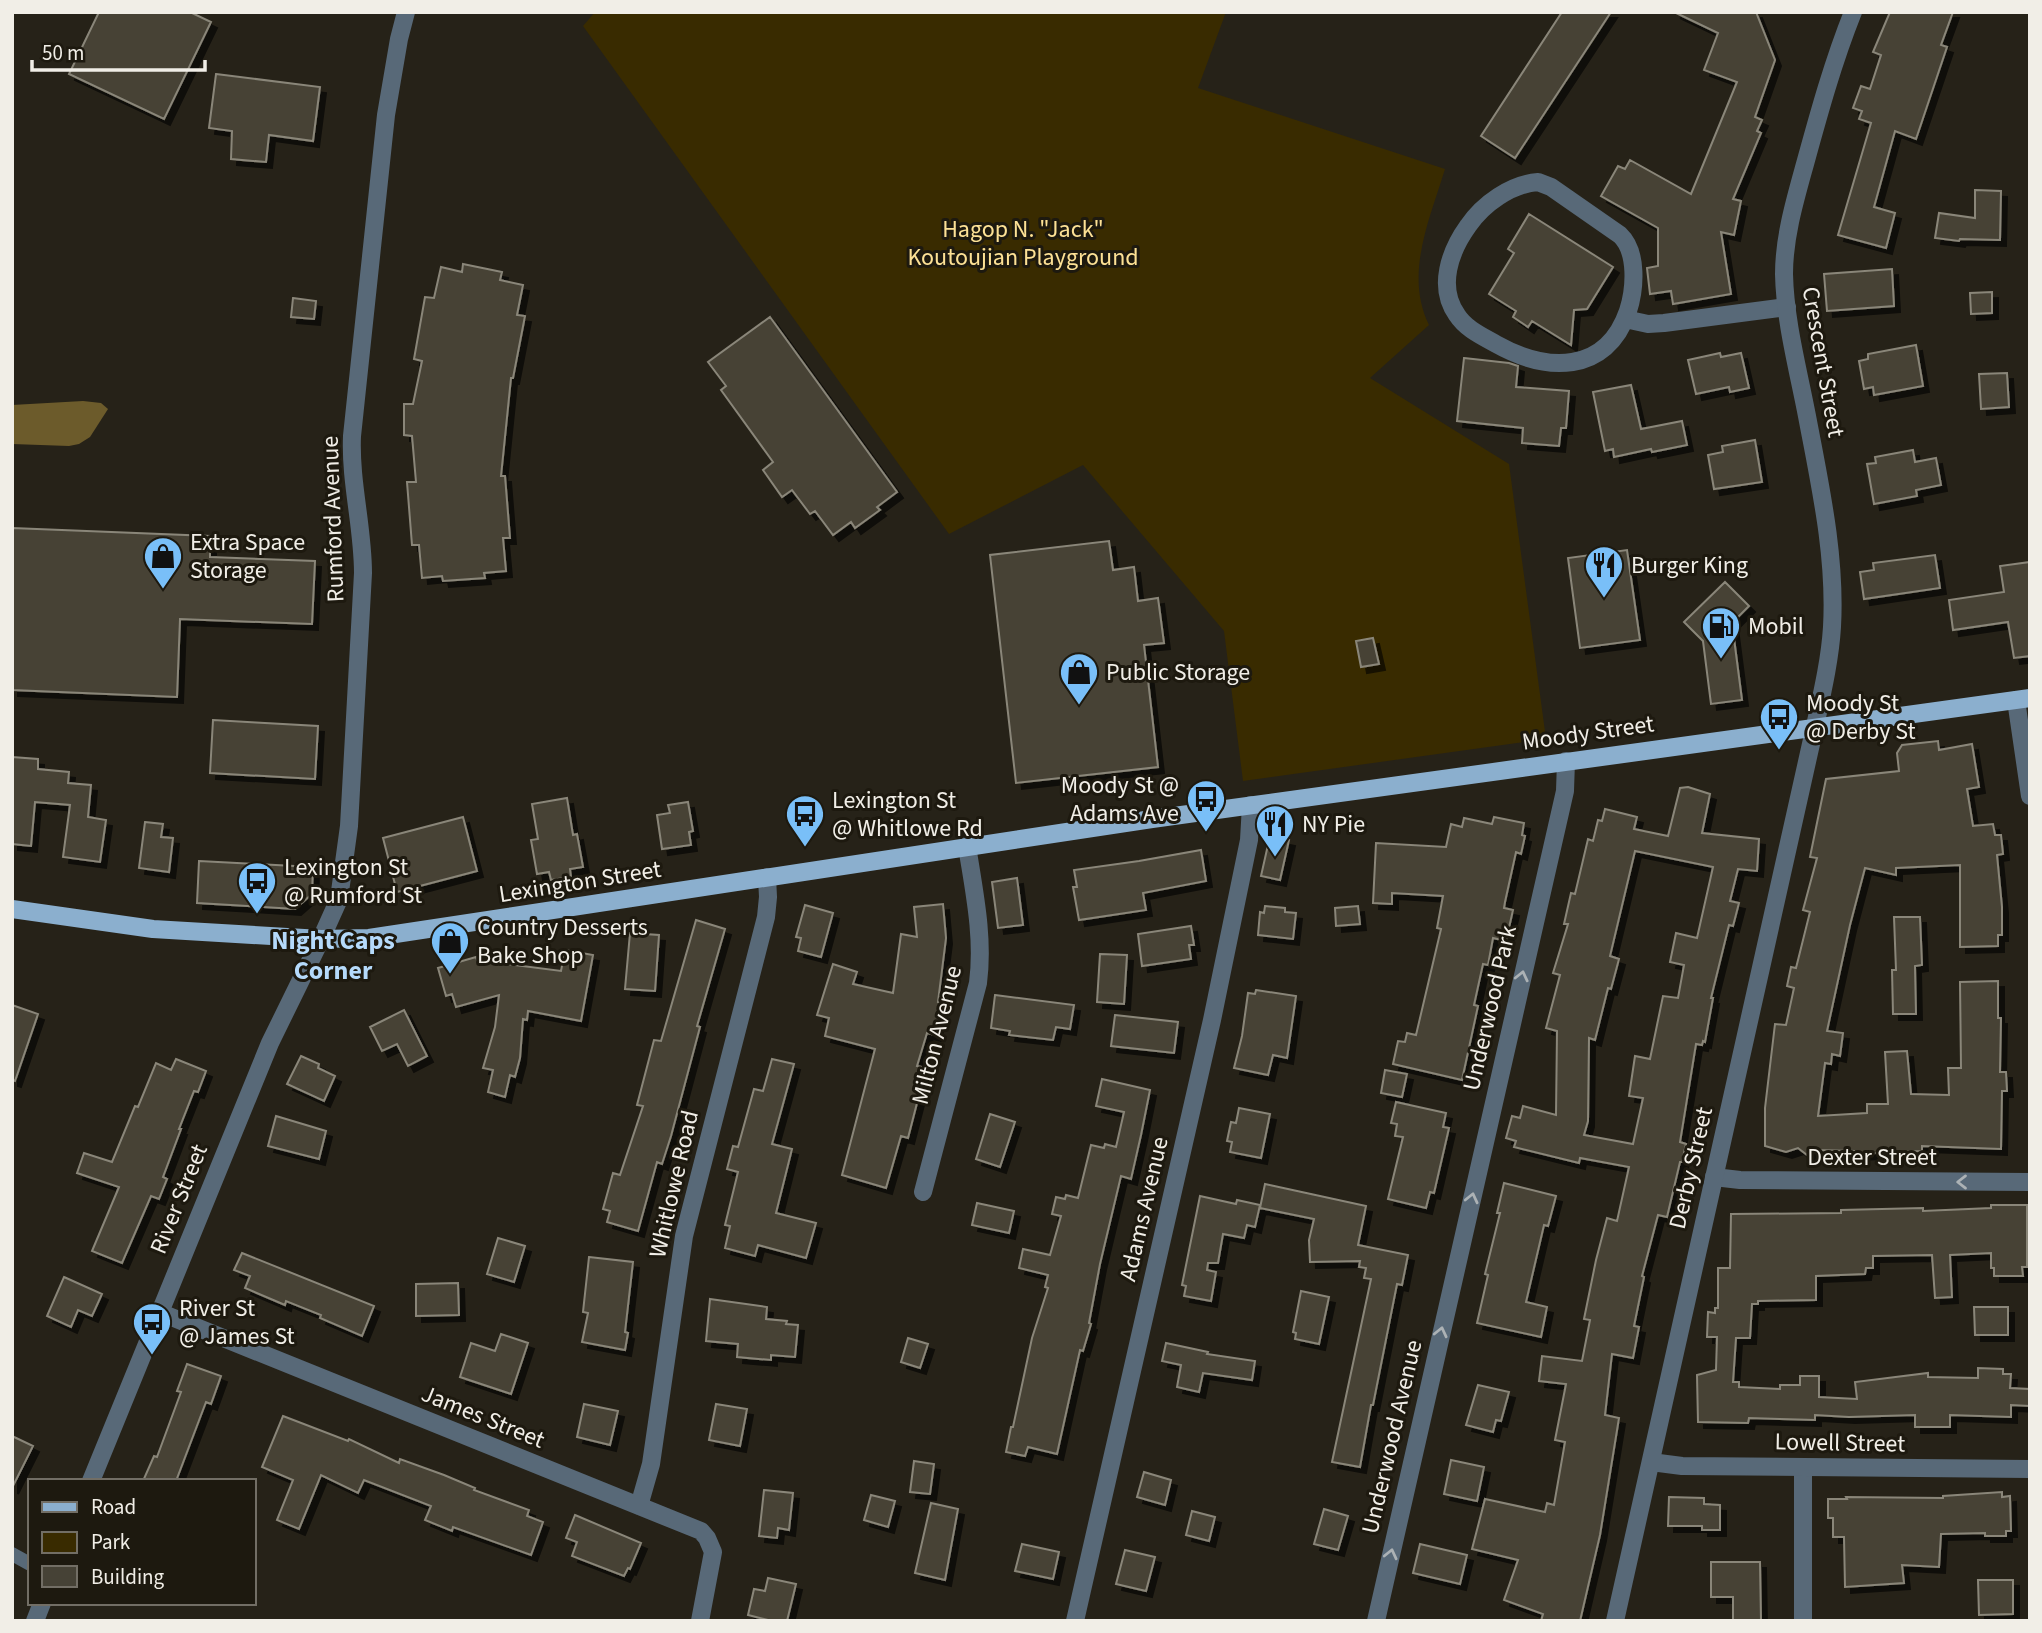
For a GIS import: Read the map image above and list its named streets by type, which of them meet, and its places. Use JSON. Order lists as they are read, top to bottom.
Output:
{
  "streets": {
    "main road": ["Moody Street", "Lexington Street"],
    "street": [
      "Crescent Street",
      "Rumford Avenue",
      "Underwood Park",
      "Milton Avenue",
      "Dexter Street",
      "Derby Street",
      "Whitlowe Road",
      "River Street",
      "Adams Avenue",
      "James Street",
      "Underwood Avenue",
      "Lowell Street"
    ]
  },
  "crossings": [
    ["Crescent Street", "Moody Street"],
    ["Crescent Street", "Derby Street"],
    ["Rumford Avenue", "Lexington Street"],
    ["Rumford Avenue", "River Street"],
    ["Moody Street", "Lexington Street"],
    ["Moody Street", "Underwood Park"],
    ["Moody Street", "Derby Street"],
    ["Moody Street", "Adams Avenue"],
    ["Lexington Street", "Milton Avenue"],
    ["Lexington Street", "Whitlowe Road"],
    ["Lexington Street", "River Street"],
    ["Underwood Park", "Underwood Avenue"],
    ["Dexter Street", "Derby Street"],
    ["Derby Street", "Lowell Street"],
    ["Whitlowe Road", "James Street"],
    ["River Street", "James Street"]
  ],
  "one_way": ["Underwood Park", "Dexter Street", "Underwood Avenue"],
  "districts": ["Night Caps Corner"],
  "parks": ["Hagop N. \"Jack\" Koutoujian Playground"],
  "places": {
    "shop": ["Extra Space Storage", "Public Storage", "Country Desserts Bake Shop"],
    "restaurant": ["Burger King", "NY Pie"],
    "fuel station": ["Mobil"],
    "bus stop": [
      "Moody St @ Derby St",
      "Moody St @ Adams Ave",
      "Lexington St @ Whitlowe Rd",
      "Lexington St @ Rumford St",
      "River St @ James St"
    ]
  },
  "legend": ["Road", "Park", "Building"],
  "scale_bar": "50 m"
}
